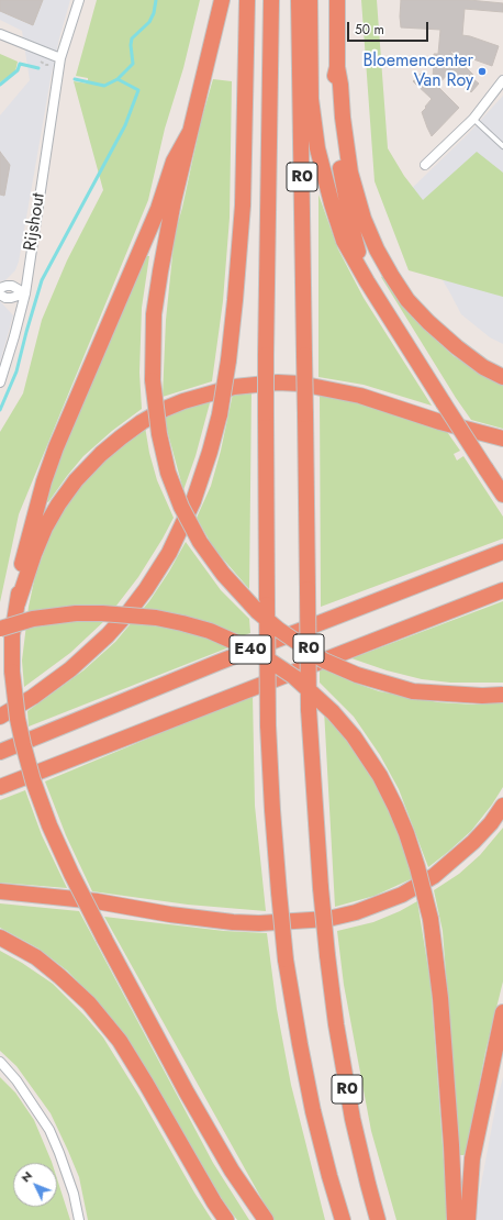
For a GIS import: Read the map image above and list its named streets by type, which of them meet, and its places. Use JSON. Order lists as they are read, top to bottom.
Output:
{
  "streets": {
    "highway": ["R0", "E40"],
    "street": ["Rijshout"]
  },
  "places": ["Bloemencenter Van Roy"],
  "scale_bar": "50 m",
  "north": "top left"
}
